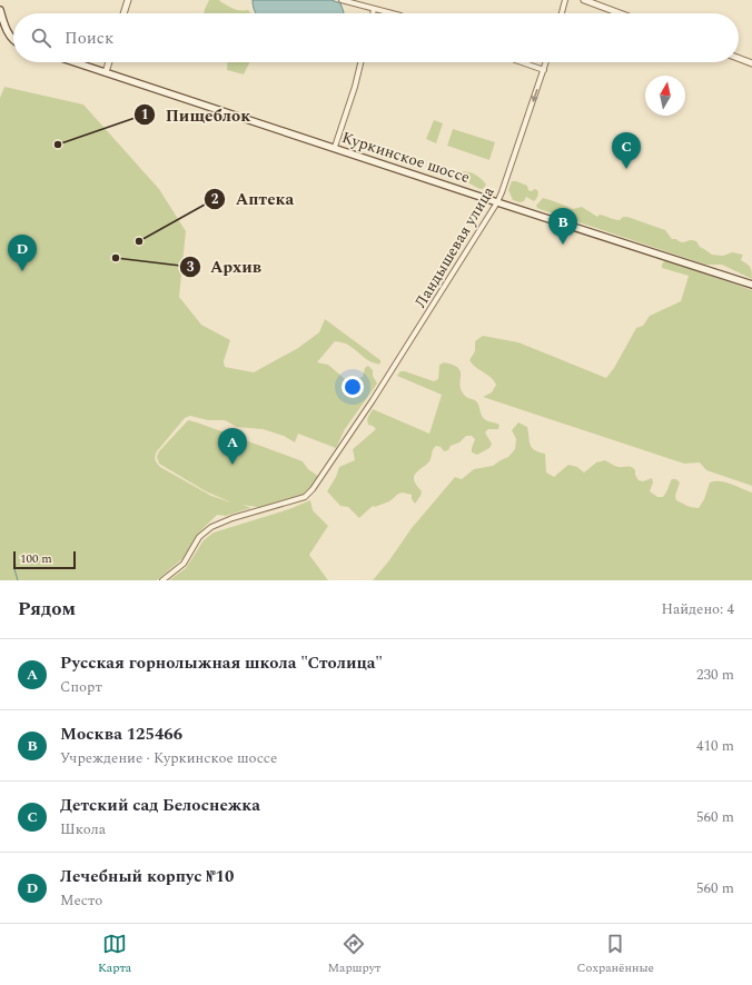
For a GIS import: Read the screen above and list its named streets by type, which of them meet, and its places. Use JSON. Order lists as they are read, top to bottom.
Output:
{
  "streets": {
    "main road": ["Куркинское шоссе"],
    "street": ["Ландышевая улица"]
  },
  "crossings": [
    ["Куркинское шоссе", "Ландышевая улица"]
  ],
  "places": ["Пищеблок", "Аптека", "Архив"],
  "scale_bar": "100 m",
  "north": "top",
  "page": {
    "search": "Поиск",
    "pins": [
      "C",
      "B",
      "D",
      "A"
    ],
    "scale": "100 m",
    "heading": ["Рядом", "Найдено: 4"],
    "list": [
      {
        "mark": "A",
        "name": "Русская горнолыжная школа \"Столица\"",
        "note": "Спорт",
        "value": "230 m"
      },
      {
        "mark": "B",
        "name": "Москва 125466",
        "note": "Учреждение · Куркинское шоссе",
        "value": "410 m"
      },
      {
        "mark": "C",
        "name": "Детский сад Белоснежка",
        "note": "Школа",
        "value": "560 m"
      },
      {
        "mark": "D",
        "name": "Лечебный корпус №10",
        "note": "Место",
        "value": "560 m"
      }
    ],
    "nav": ["Карта", "Маршрут", "Сохранённые"]
  }
}
